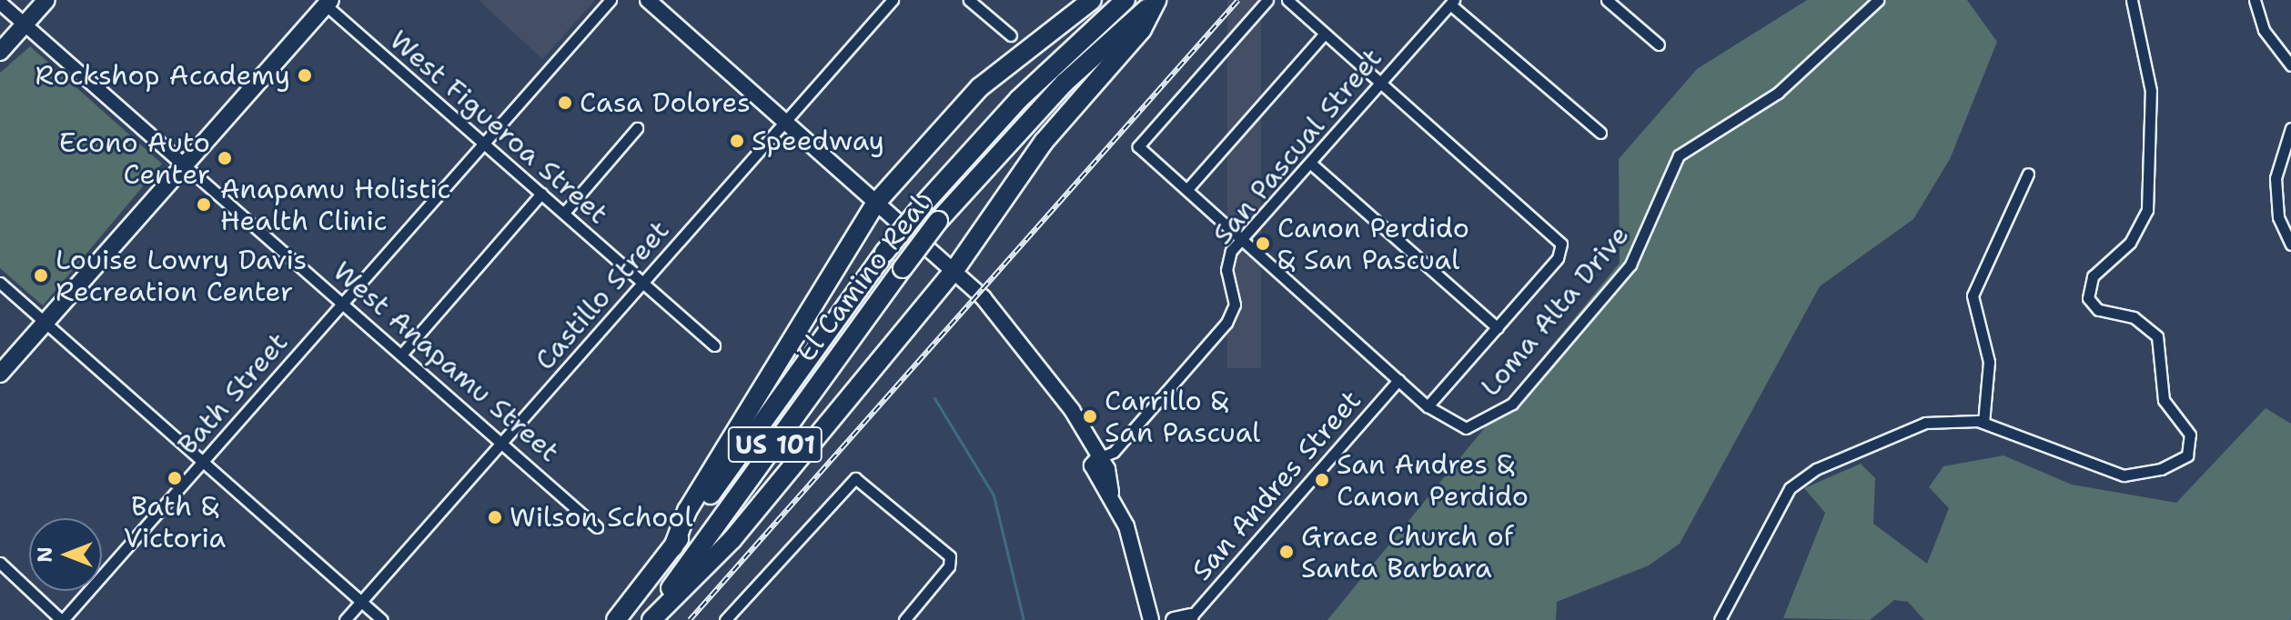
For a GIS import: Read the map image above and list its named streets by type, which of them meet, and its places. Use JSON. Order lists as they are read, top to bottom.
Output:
{
  "streets": {
    "highway": ["El Camino Real", "US 101"],
    "street": [
      "West Figueroa Street",
      "San Pascual Street",
      "Castillo Street",
      "Loma Alta Drive",
      "West Anapamu Street",
      "Bath Street",
      "San Andres Street"
    ]
  },
  "crossings": [
    ["West Figueroa Street", "Castillo Street"],
    ["West Figueroa Street", "Bath Street"],
    ["Castillo Street", "West Anapamu Street"],
    ["West Anapamu Street", "Bath Street"]
  ],
  "places": [
    "Rockshop Academy",
    "Casa Dolores",
    "Speedway",
    "Econo Auto Center",
    "Anapamu Holistic Health Clinic",
    "Canon Perdido & San Pascual",
    "Louise Lowry Davis Recreation Center",
    "Carrillo & San Pascual",
    "Bath & Victoria",
    "San Andres & Canon Perdido",
    "Wilson School",
    "Grace Church of Santa Barbara"
  ],
  "north": "left"
}
